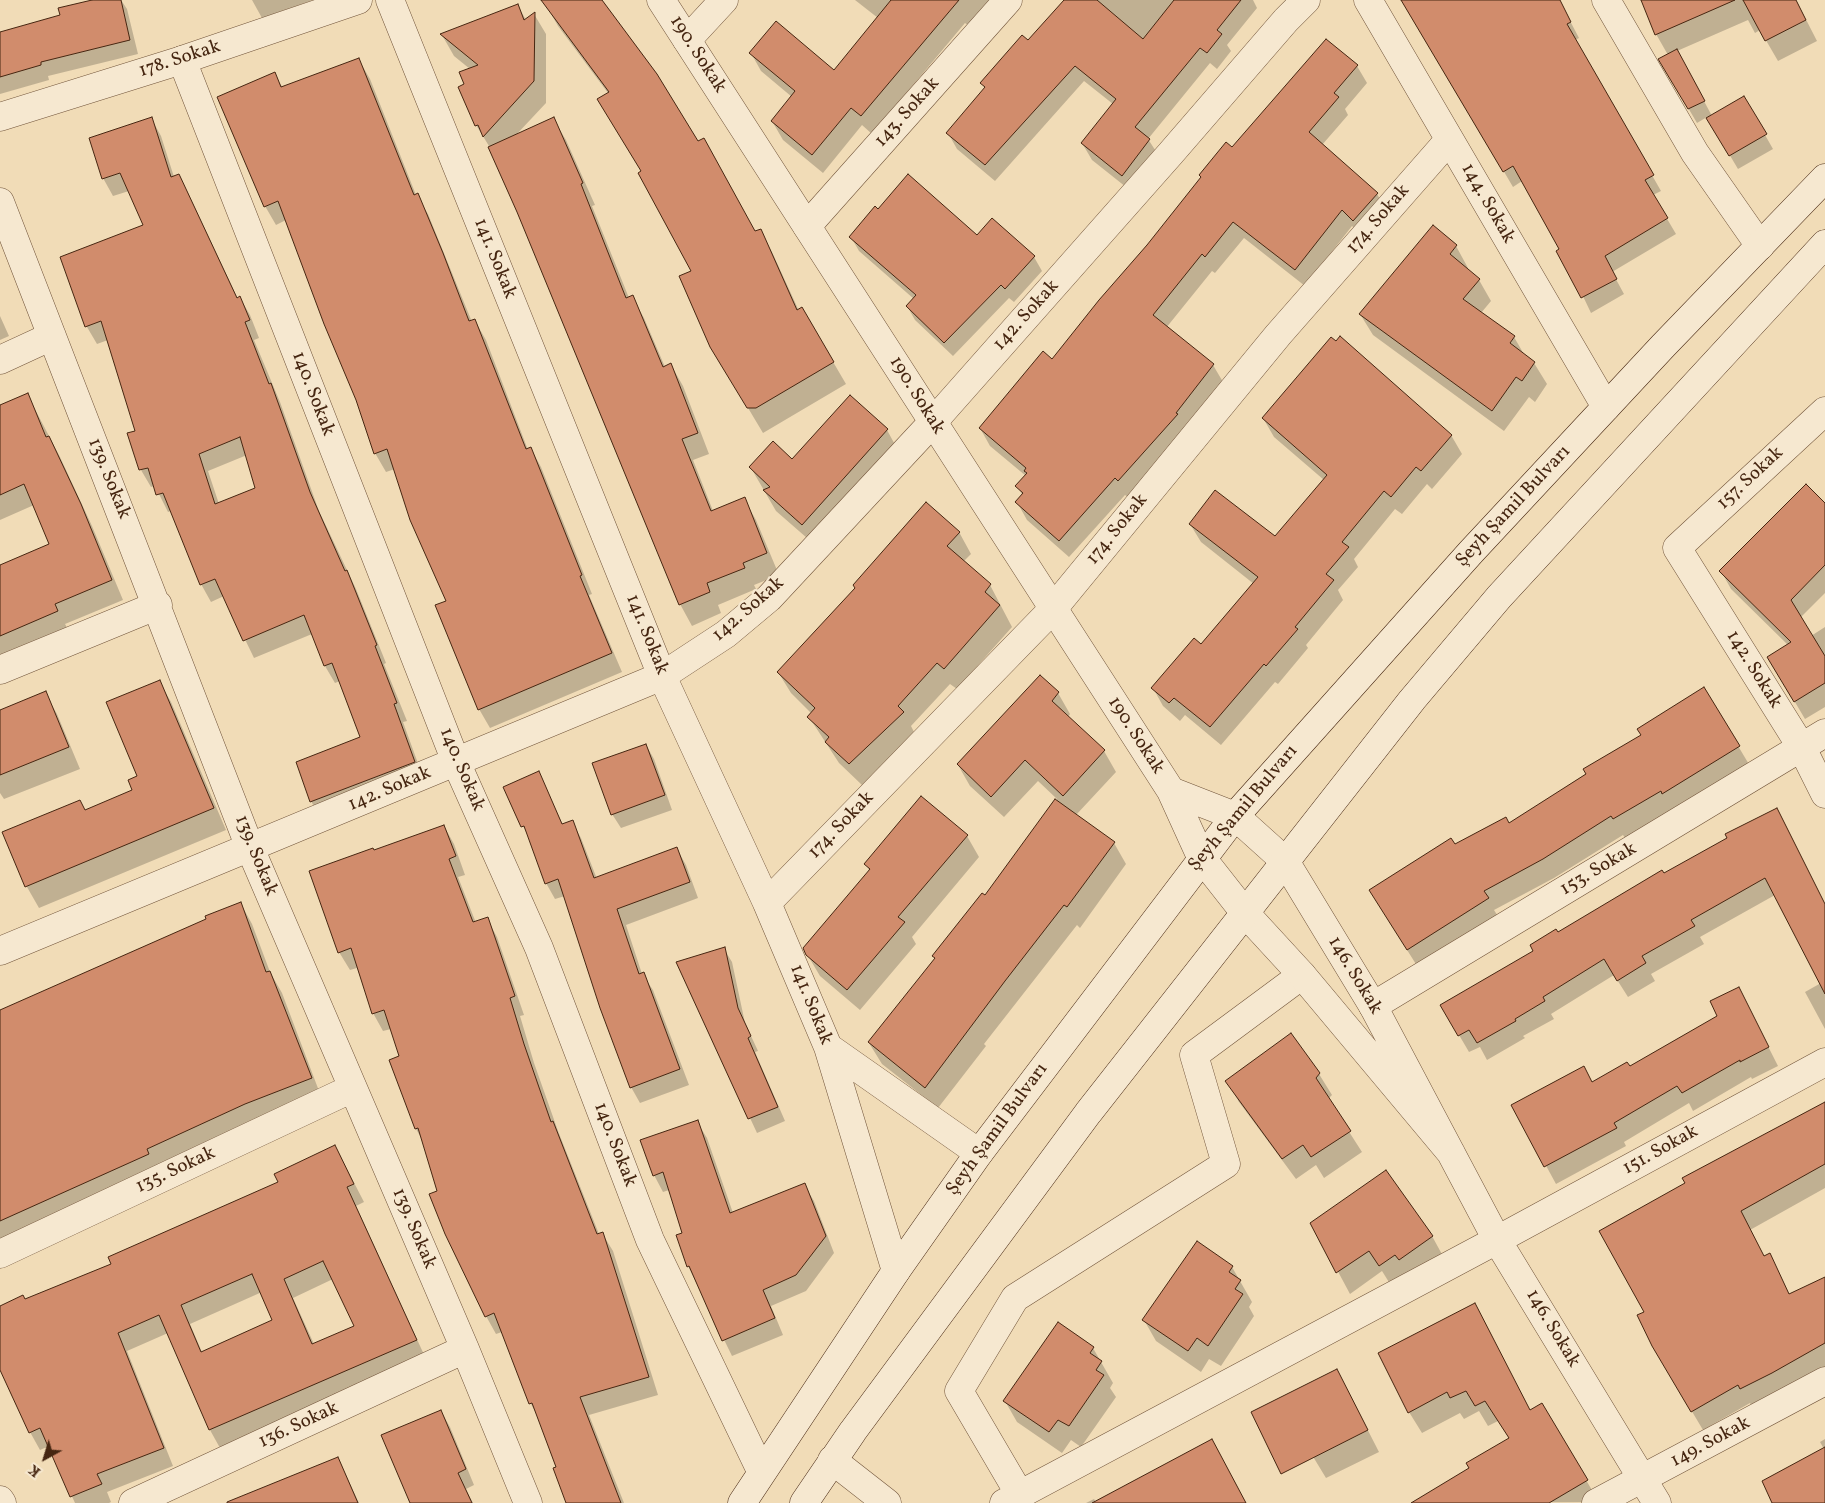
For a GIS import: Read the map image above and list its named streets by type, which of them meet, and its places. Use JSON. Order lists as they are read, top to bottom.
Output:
{
  "streets": {
    "street": [
      "190. Sokak",
      "178. Sokak",
      "143. Sokak",
      "144. Sokak",
      "174. Sokak",
      "141. Sokak",
      "142. Sokak",
      "140. Sokak",
      "139. Sokak",
      "157. Sokak",
      "Şeyh Şamil Bulvarı",
      "153. Sokak",
      "146. Sokak",
      "151. Sokak",
      "135. Sokak",
      "136. Sokak",
      "149. Sokak"
    ]
  },
  "crossings": [
    ["190. Sokak", "143. Sokak"],
    ["190. Sokak", "174. Sokak"],
    ["190. Sokak", "142. Sokak"],
    ["190. Sokak", "Şeyh Şamil Bulvarı"],
    ["190. Sokak", "146. Sokak"],
    ["178. Sokak", "140. Sokak"],
    ["144. Sokak", "174. Sokak"],
    ["144. Sokak", "Şeyh Şamil Bulvarı"],
    ["174. Sokak", "141. Sokak"],
    ["141. Sokak", "142. Sokak"],
    ["141. Sokak", "Şeyh Şamil Bulvarı"],
    ["142. Sokak", "140. Sokak"],
    ["142. Sokak", "139. Sokak"],
    ["142. Sokak", "157. Sokak"],
    ["142. Sokak", "153. Sokak"],
    ["140. Sokak", "Şeyh Şamil Bulvarı"],
    ["139. Sokak", "135. Sokak"],
    ["139. Sokak", "136. Sokak"],
    ["Şeyh Şamil Bulvarı", "146. Sokak"],
    ["153. Sokak", "146. Sokak"],
    ["146. Sokak", "151. Sokak"],
    ["146. Sokak", "149. Sokak"]
  ],
  "north": "bottom left"
}
